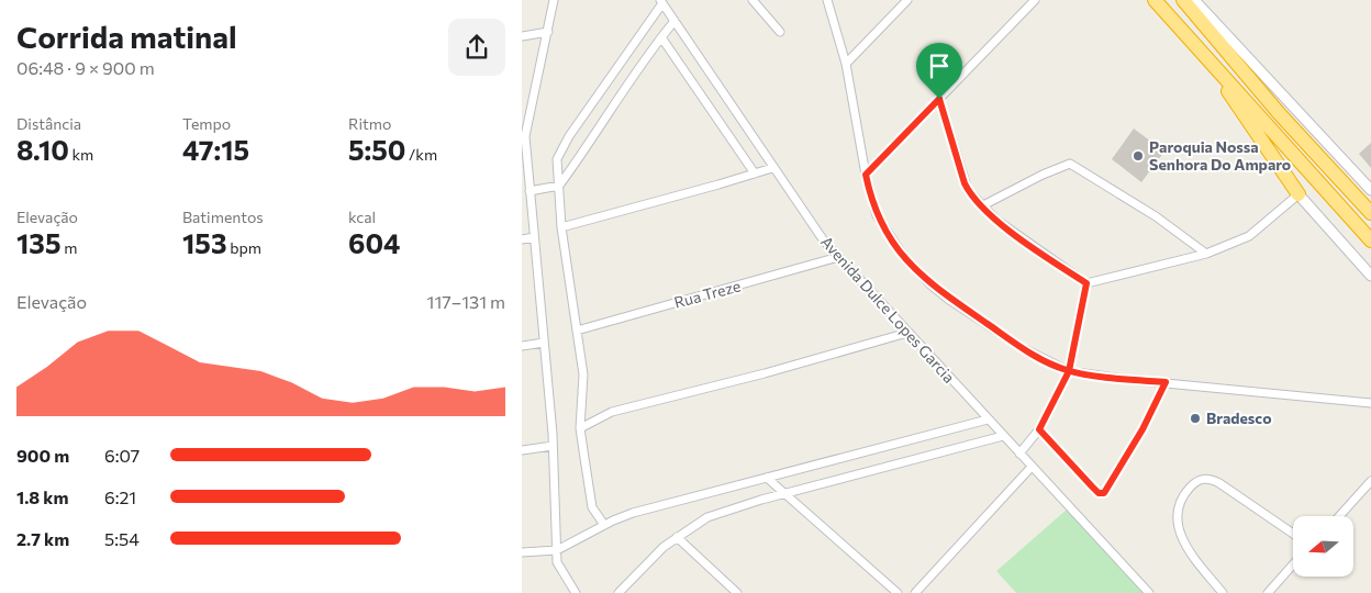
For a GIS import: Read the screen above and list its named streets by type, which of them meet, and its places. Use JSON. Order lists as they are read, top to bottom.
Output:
{
  "streets": {
    "street": ["Rua Treze", "Avenida Dulce Lopes Garcia"]
  },
  "crossings": [
    ["Rua Treze", "Avenida Dulce Lopes Garcia"]
  ],
  "places": ["Paroquia Nossa Senhora Do Amparo", "Bradesco"],
  "north": "left",
  "page": {
    "heading": ["Corrida matinal", "06:48 · 9 × 900 m"],
    "stats": [
      ["Distância", "8.10 km"],
      ["Tempo", "47:15"],
      ["Ritmo", "5:50 /km"],
      ["Elevação", "135 m"],
      ["Batimentos", "153 bpm"],
      ["kcal", "604"]
    ],
    "chart": ["Elevação", "117–131 m"],
    "list": [
      {
        "name": "900 m",
        "note": "6:07"
      },
      {
        "name": "1.8 km",
        "note": "6:21"
      },
      {
        "name": "2.7 km",
        "note": "5:54"
      }
    ]
  }
}
